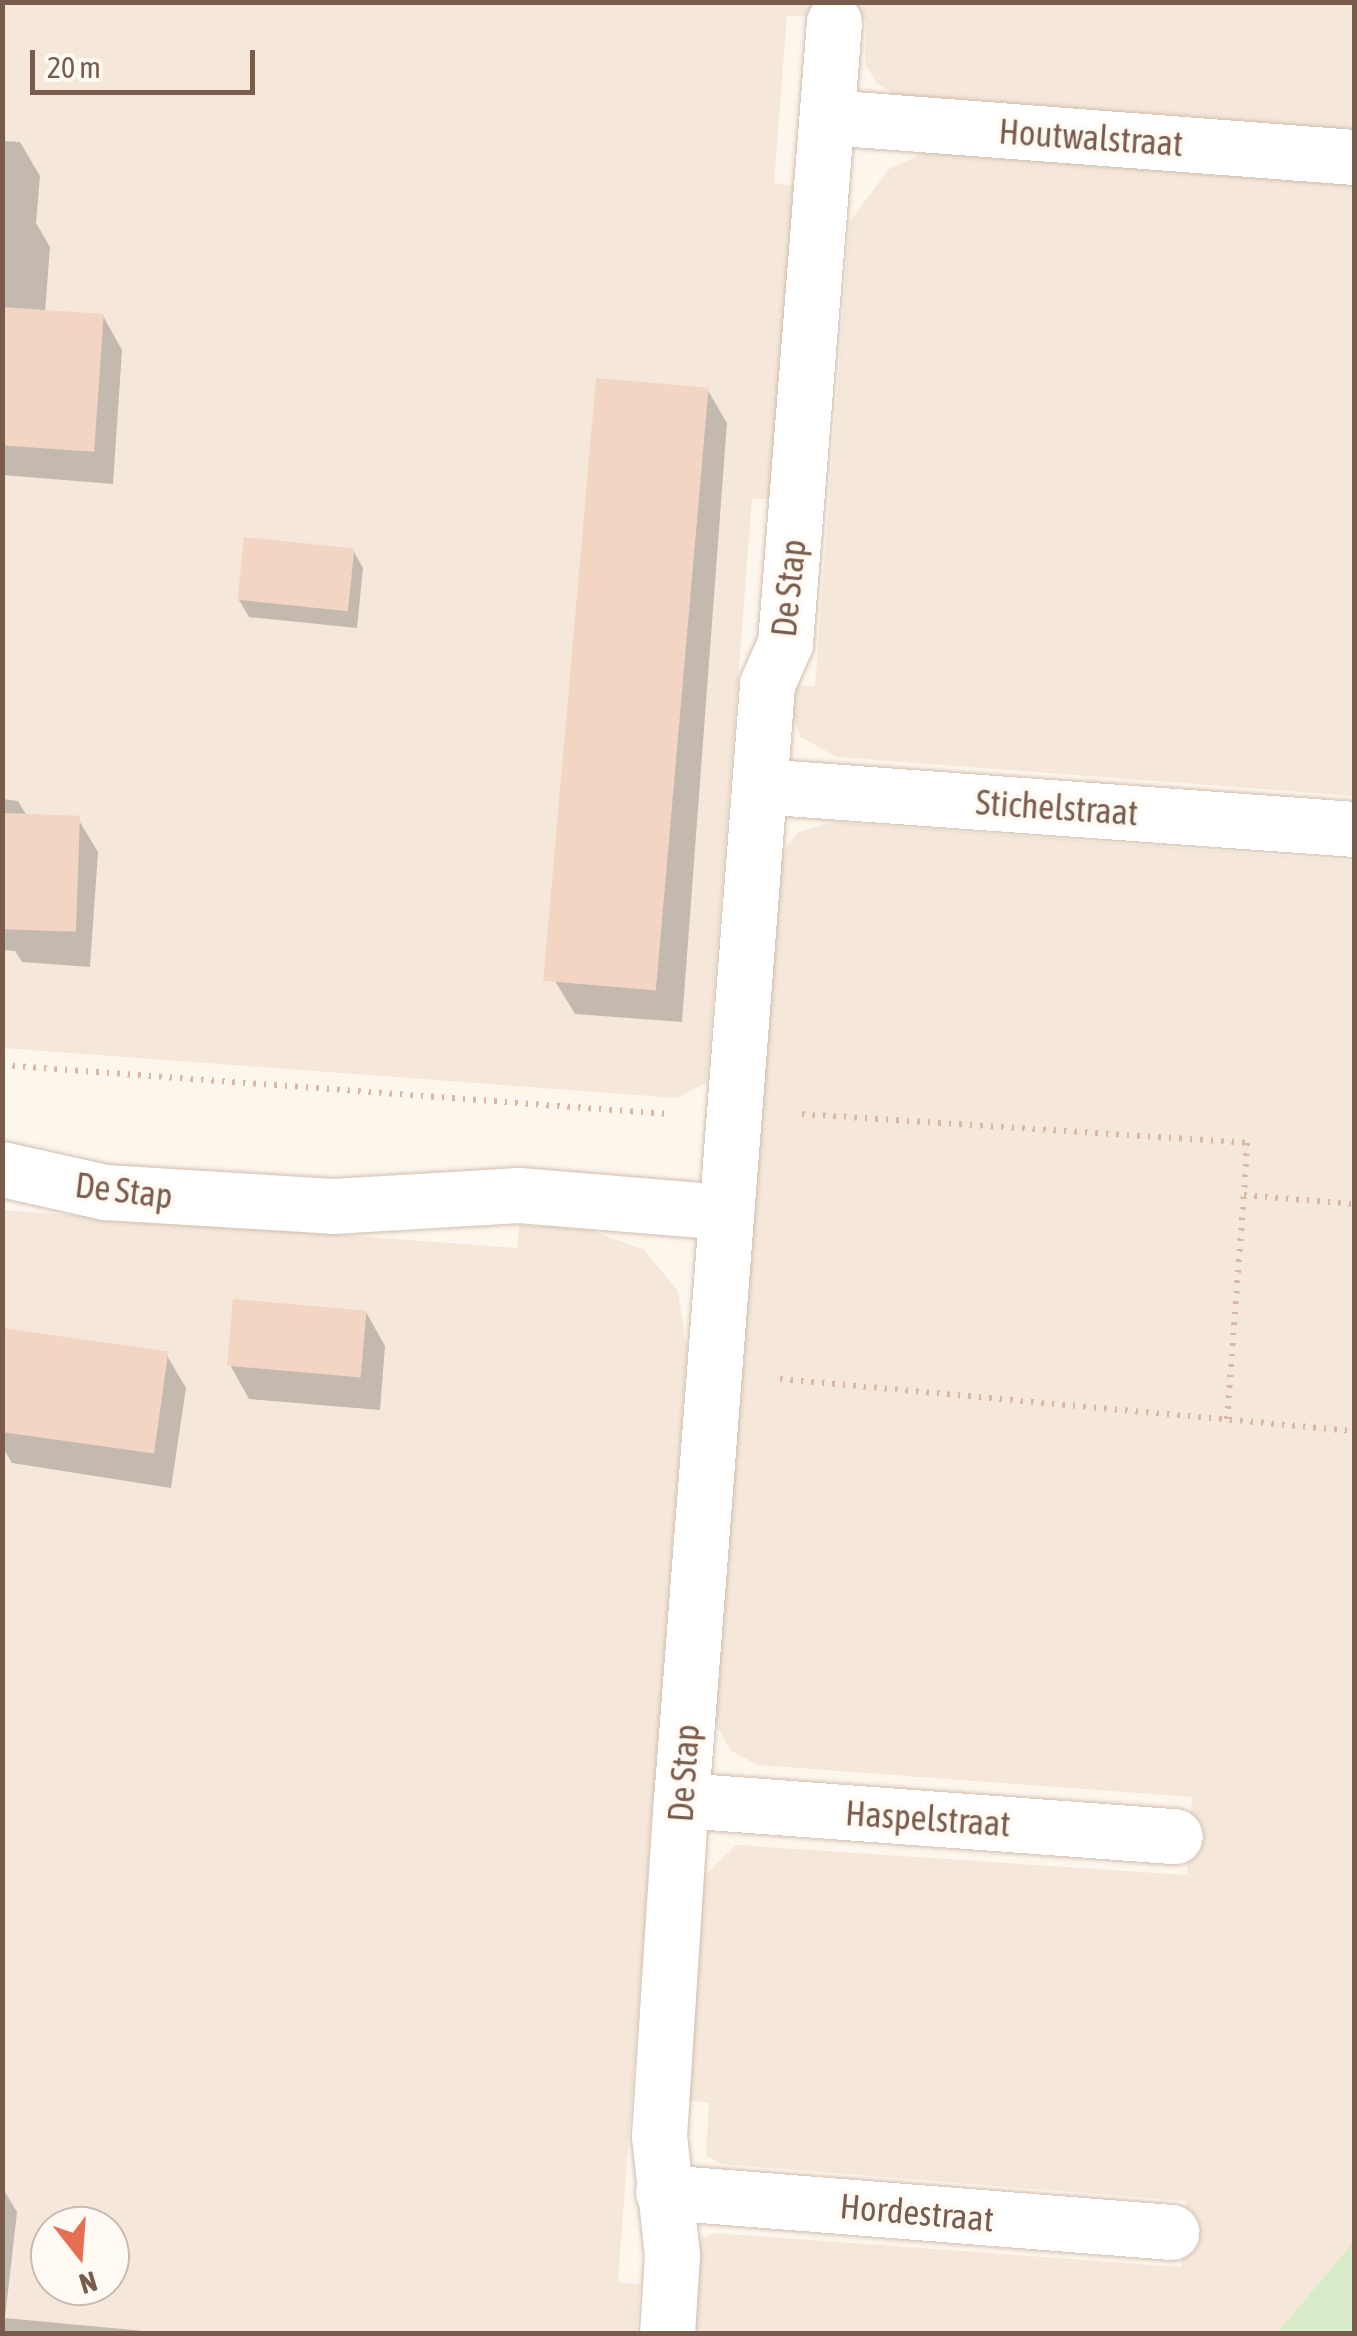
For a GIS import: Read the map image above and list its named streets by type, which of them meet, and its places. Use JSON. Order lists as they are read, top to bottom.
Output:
{
  "streets": {
    "street": [
      "Houtwalstraat",
      "De Stap",
      "Stichelstraat",
      "Haspelstraat",
      "Hordestraat"
    ]
  },
  "crossings": [
    ["Houtwalstraat", "De Stap"],
    ["De Stap", "Stichelstraat"],
    ["De Stap", "Haspelstraat"],
    ["De Stap", "Hordestraat"]
  ],
  "scale_bar": "20 m",
  "north": "bottom"
}
